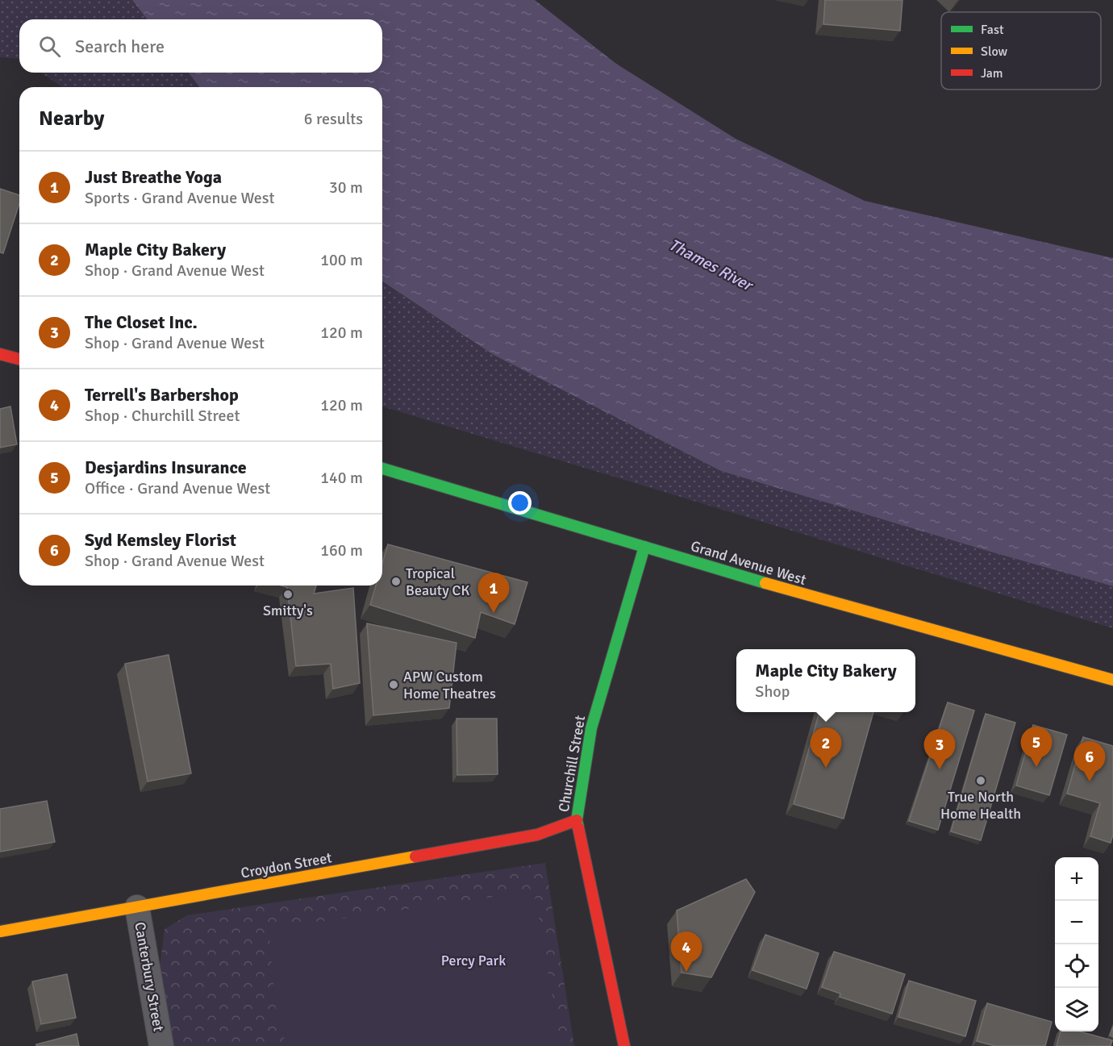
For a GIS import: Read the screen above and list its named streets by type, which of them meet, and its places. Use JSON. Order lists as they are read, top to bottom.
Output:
{
  "streets": {
    "street": [
      "Grand Avenue West",
      "Churchill Street",
      "Croydon Street",
      "Canterbury Street"
    ]
  },
  "crossings": [
    ["Grand Avenue West", "Churchill Street"],
    ["Churchill Street", "Croydon Street"],
    ["Croydon Street", "Canterbury Street"]
  ],
  "water": ["Thames River"],
  "parks": ["Percy Park"],
  "places": [
    "Tropical Beauty CK",
    "Smitty's",
    "APW Custom Home Theatres",
    "True North Home Health"
  ],
  "legend": ["Fast", "Slow", "Jam"],
  "page": {
    "search": "Search here",
    "heading": ["Nearby", "6 results"],
    "list": [
      {
        "mark": "1",
        "name": "Just Breathe Yoga",
        "note": "Sports · Grand Avenue West",
        "value": "30 m"
      },
      {
        "mark": "2",
        "name": "Maple City Bakery",
        "note": "Shop · Grand Avenue West",
        "value": "100 m"
      },
      {
        "mark": "3",
        "name": "The Closet Inc.",
        "note": "Shop · Grand Avenue West",
        "value": "120 m"
      },
      {
        "mark": "4",
        "name": "Terrell's Barbershop",
        "note": "Shop · Churchill Street",
        "value": "120 m"
      },
      {
        "mark": "5",
        "name": "Desjardins Insurance",
        "note": "Office · Grand Avenue West",
        "value": "140 m"
      },
      {
        "mark": "6",
        "name": "Syd Kemsley Florist",
        "note": "Shop · Grand Avenue West",
        "value": "160 m"
      }
    ],
    "pins": [
      "1",
      "5",
      "2",
      "3",
      "6",
      "4"
    ],
    "popup": ["Maple City Bakery", "Shop"],
    "map_buttons": ["+", "−"]
  }
}
